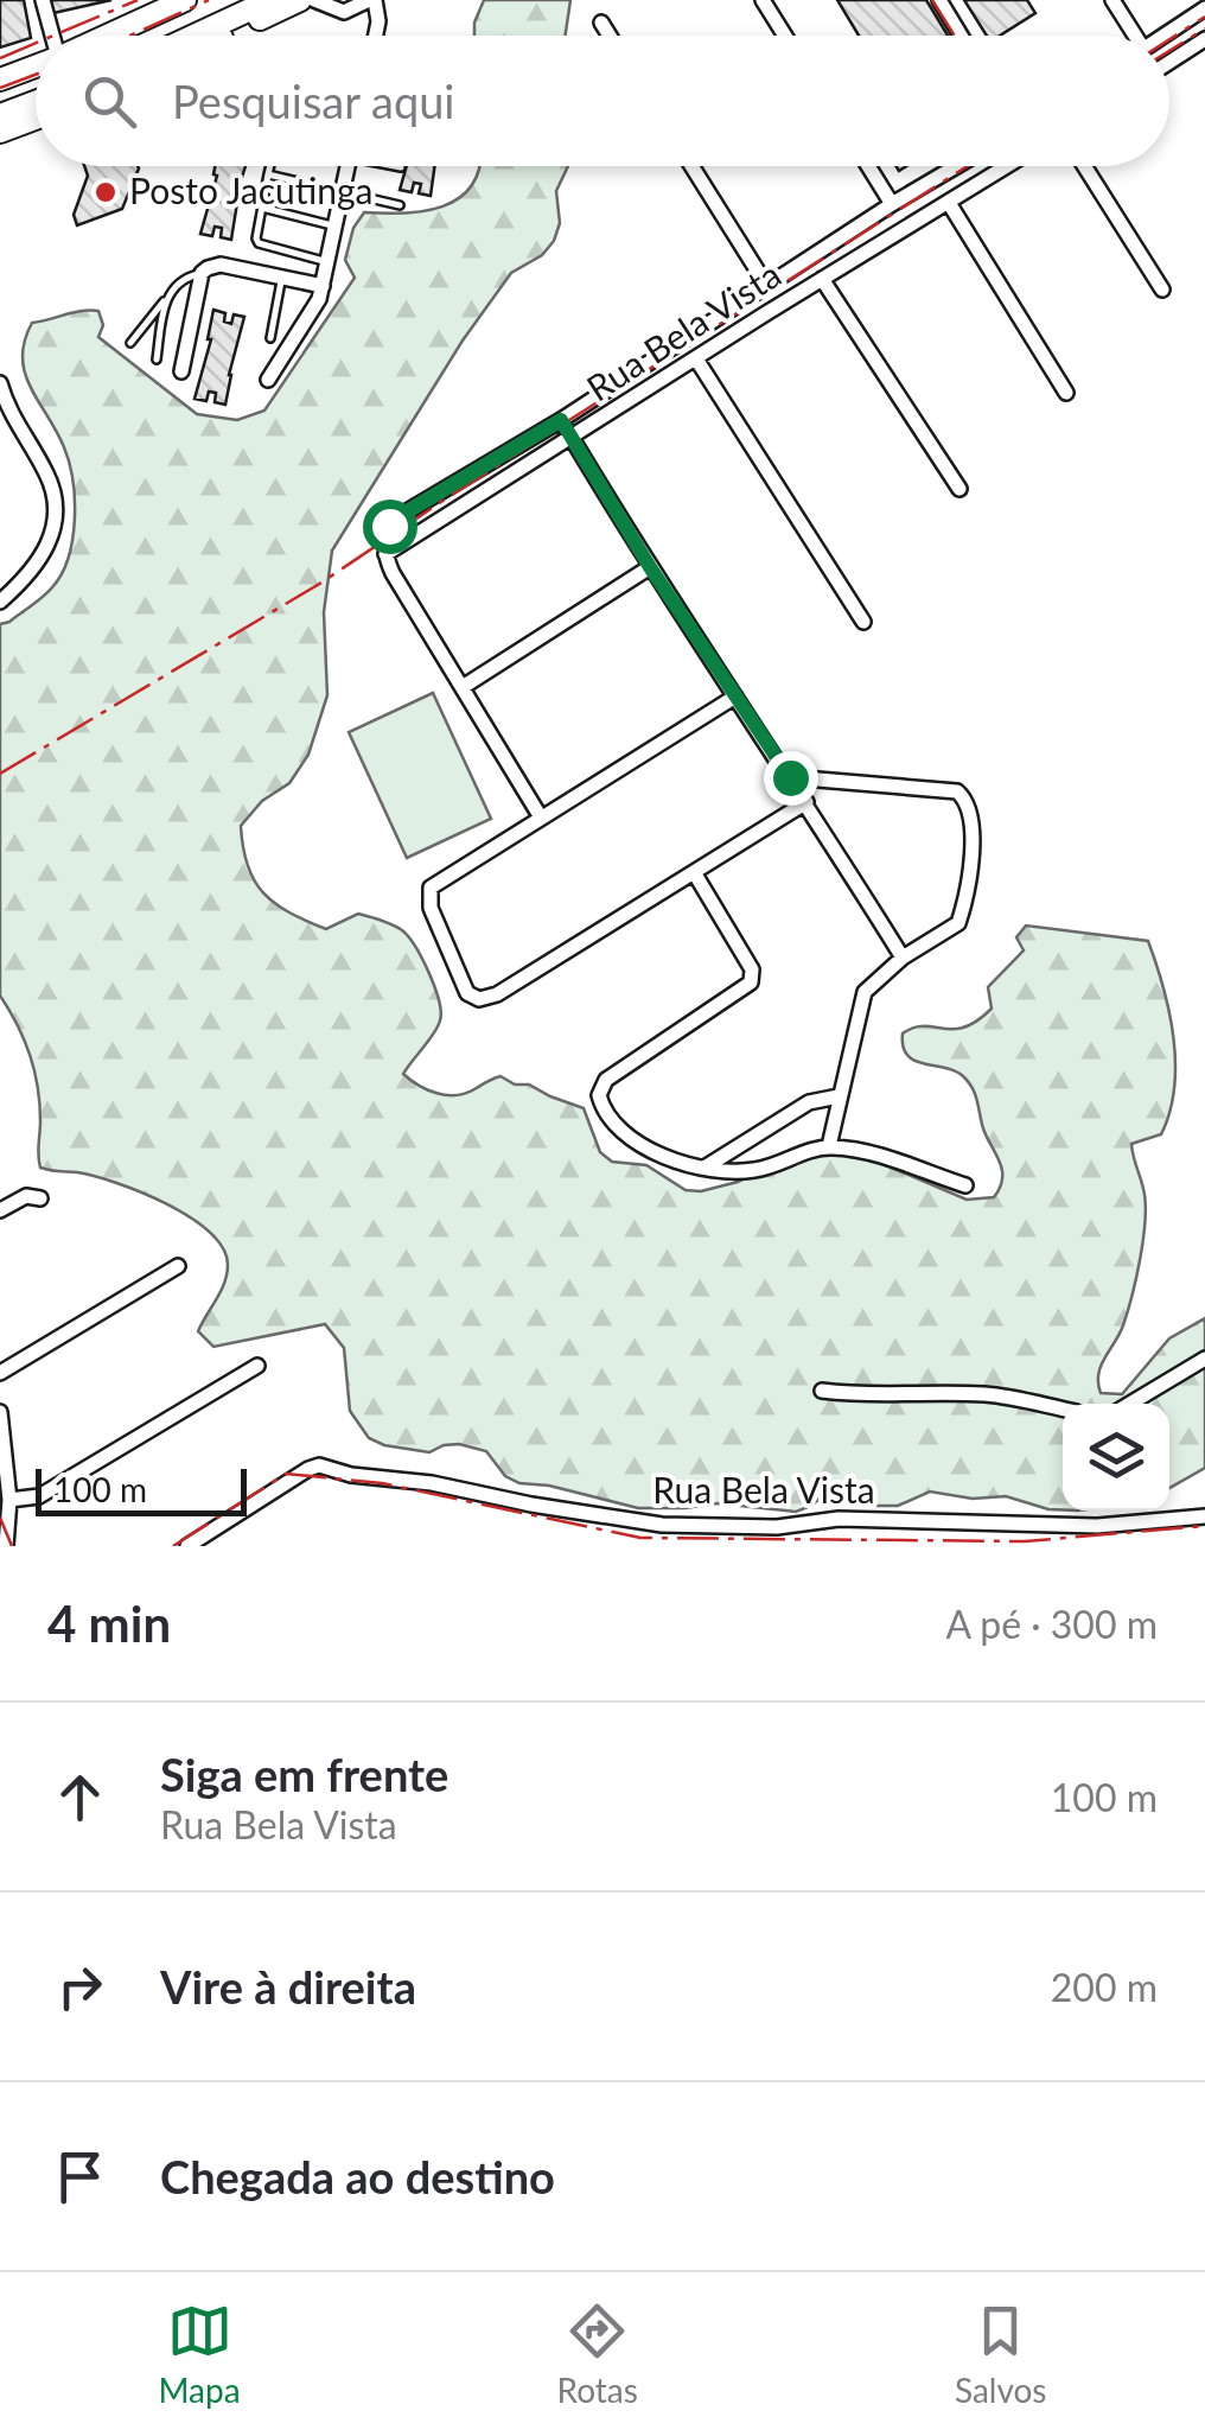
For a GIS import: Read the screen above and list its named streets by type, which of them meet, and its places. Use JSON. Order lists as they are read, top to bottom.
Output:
{
  "streets": {
    "street": ["Rua Bela Vista"]
  },
  "places": ["Posto Jacutinga"],
  "scale_bar": "100 m",
  "page": {
    "search": "Pesquisar aqui",
    "scale": "100 m",
    "heading": ["4 min", "A pé · 300 m"],
    "list": [
      ["Siga em frente", "Rua Bela Vista", "100 m"],
      ["Vire à direita", "200 m"],
      "Chegada ao destino"
    ],
    "nav": ["Mapa", "Rotas", "Salvos"]
  }
}
